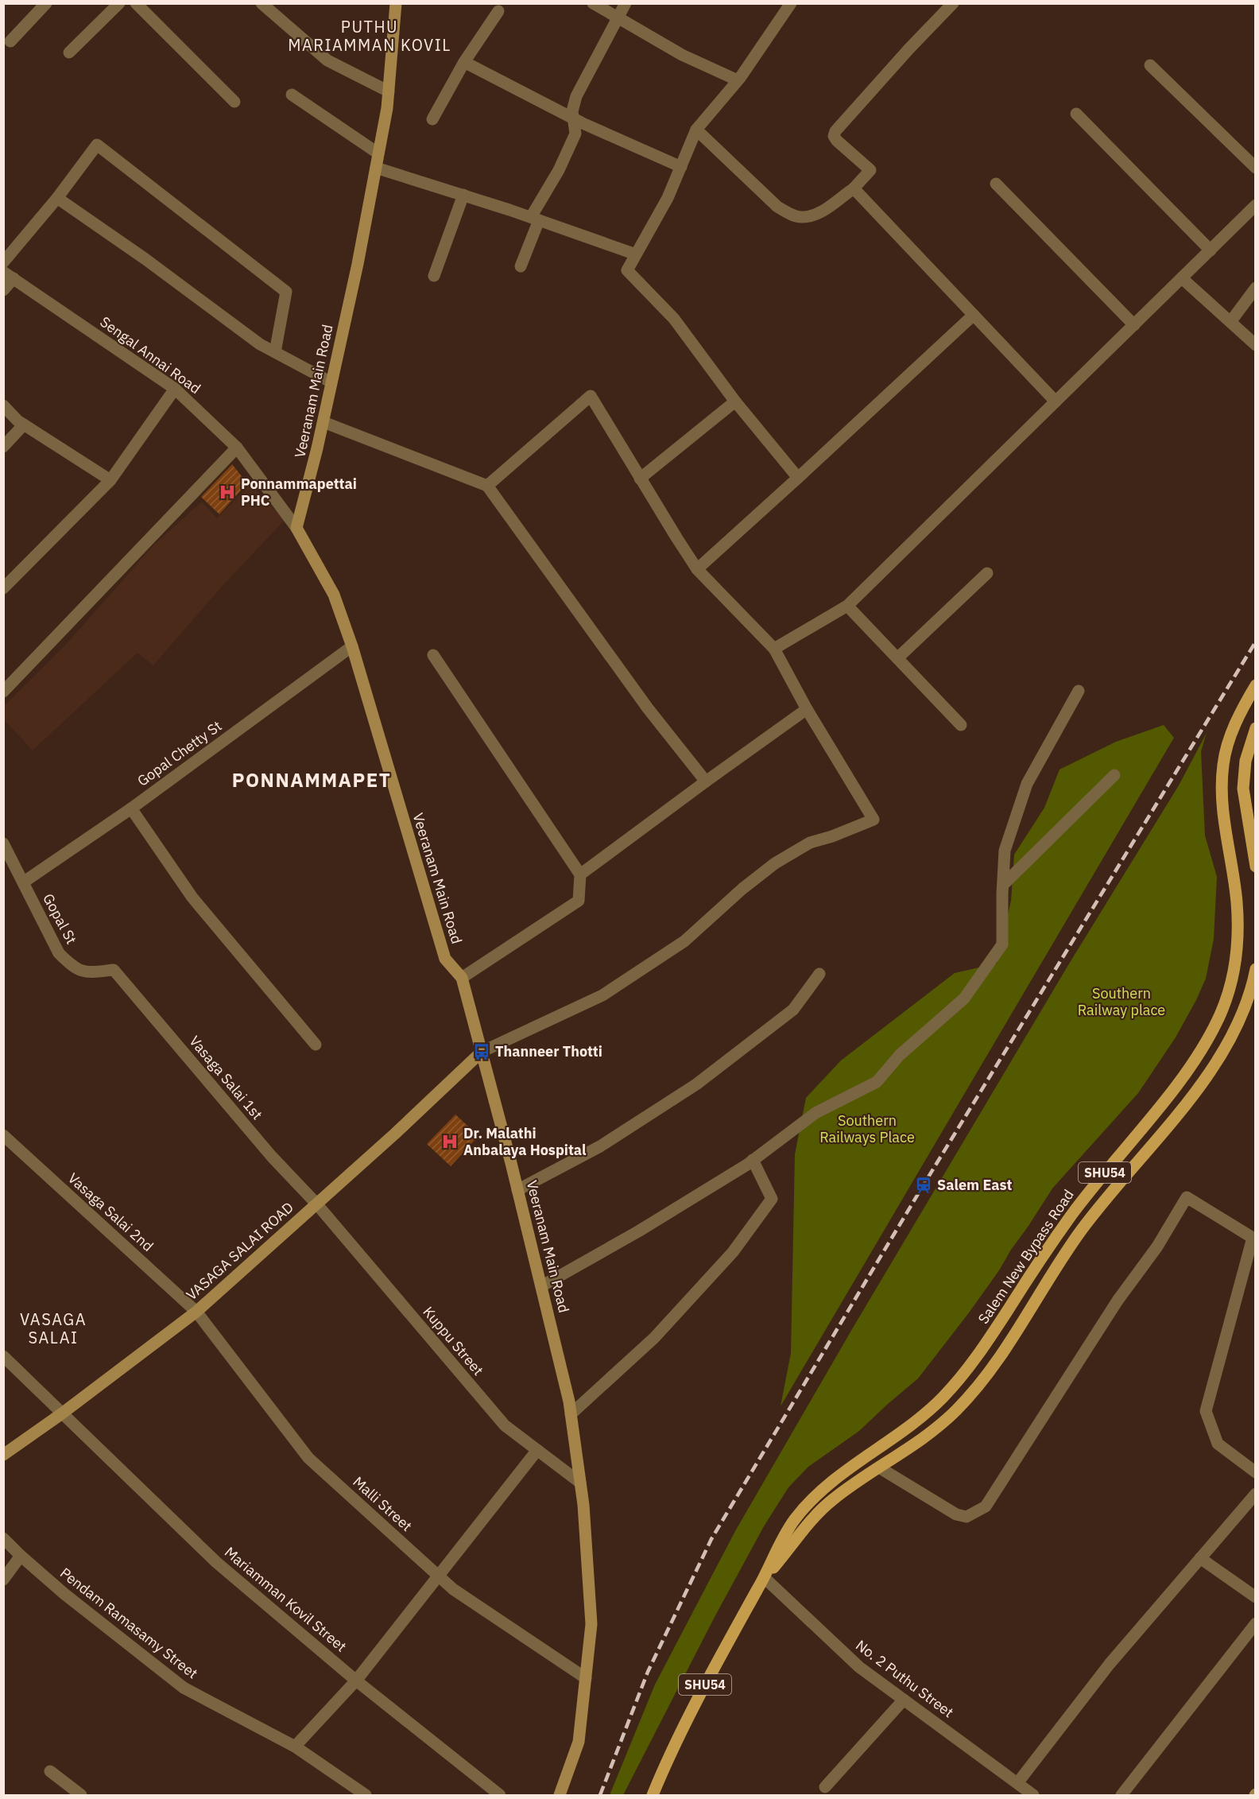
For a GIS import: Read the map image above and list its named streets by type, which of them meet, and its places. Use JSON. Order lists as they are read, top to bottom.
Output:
{
  "streets": {
    "main road": [
      "Veeranam Main Road",
      "SHU54",
      "VASAGA SALAI ROAD",
      "Salem New Bypass Road"
    ],
    "street": [
      "Sengal Annai Road",
      "Gopal Chetty St",
      "Gopal St",
      "Vasaga Salai 1st",
      "Vasaga Salai 2nd",
      "Kuppu Street",
      "Malli Street",
      "Mariamman Kovil Street",
      "Pendam Ramasamy Street",
      "No. 2 Puthu Street"
    ]
  },
  "crossings": [
    ["Sengal Annai Road", "Veeranam Main Road"],
    ["Veeranam Main Road", "Gopal Chetty St"],
    ["Veeranam Main Road", "VASAGA SALAI ROAD"],
    ["Veeranam Main Road", "Kuppu Street"],
    ["Veeranam Main Road", "Malli Street"],
    ["Gopal Chetty St", "Gopal St"],
    ["Gopal St", "Vasaga Salai 1st"],
    ["Vasaga Salai 1st", "VASAGA SALAI ROAD"],
    ["Vasaga Salai 1st", "Kuppu Street"],
    ["Vasaga Salai 2nd", "VASAGA SALAI ROAD"],
    ["Vasaga Salai 2nd", "Malli Street"],
    ["VASAGA SALAI ROAD", "Kuppu Street"],
    ["VASAGA SALAI ROAD", "Malli Street"],
    ["VASAGA SALAI ROAD", "Mariamman Kovil Street"],
    ["Salem New Bypass Road", "No. 2 Puthu Street"]
  ],
  "districts": ["PUTHU MARIAMMAN KOVIL", "PONNAMMAPET", "VASAGA SALAI"],
  "parks": ["Southern Railway place", "Southern Railways Place"],
  "places": {
    "hospital": ["Ponnammapettai PHC", "Dr. Malathi Anbalaya Hospital"],
    "bus stop": ["Thanneer Thotti"],
    "station": ["Salem East"]
  }
}
